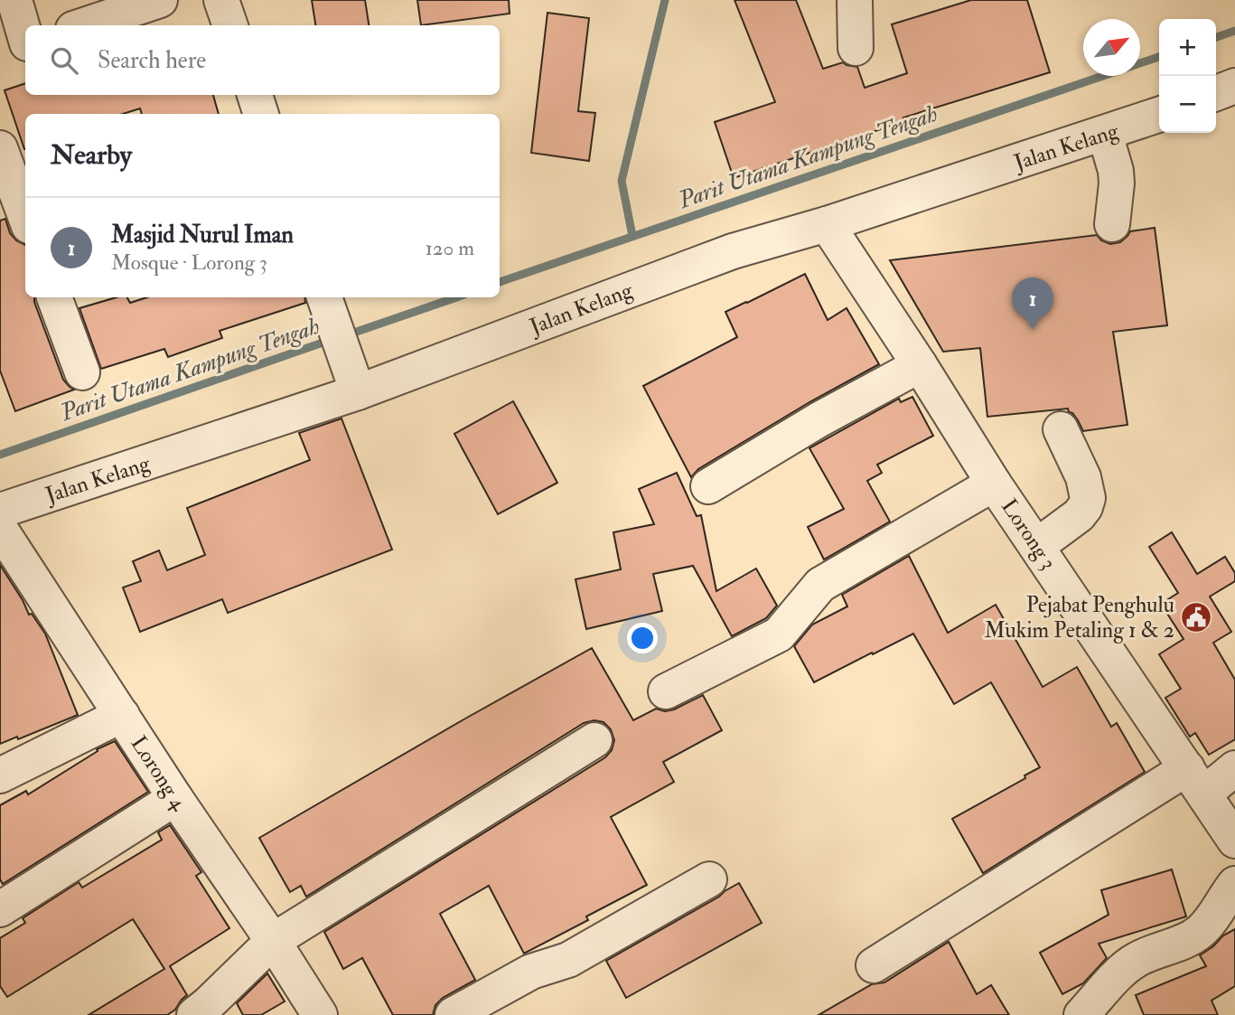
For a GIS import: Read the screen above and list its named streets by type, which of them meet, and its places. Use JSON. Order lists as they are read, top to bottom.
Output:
{
  "streets": {
    "street": ["Jalan Kelang", "Lorong 3", "Lorong 4"]
  },
  "crossings": [
    ["Jalan Kelang", "Lorong 3"]
  ],
  "water": ["Parit Utama Kampung Tengah"],
  "places": {
    "public building": ["Pejabat Penghulu Mukim Petaling 1 & 2"]
  },
  "north": "top right",
  "page": {
    "map_buttons": ["+", "−"],
    "search": "Search here",
    "heading": "Nearby",
    "list": [
      {
        "mark": "1",
        "name": "Masjid Nurul Iman",
        "note": "Mosque · Lorong 3",
        "value": "120 m"
      }
    ],
    "pins": "1"
  }
}
